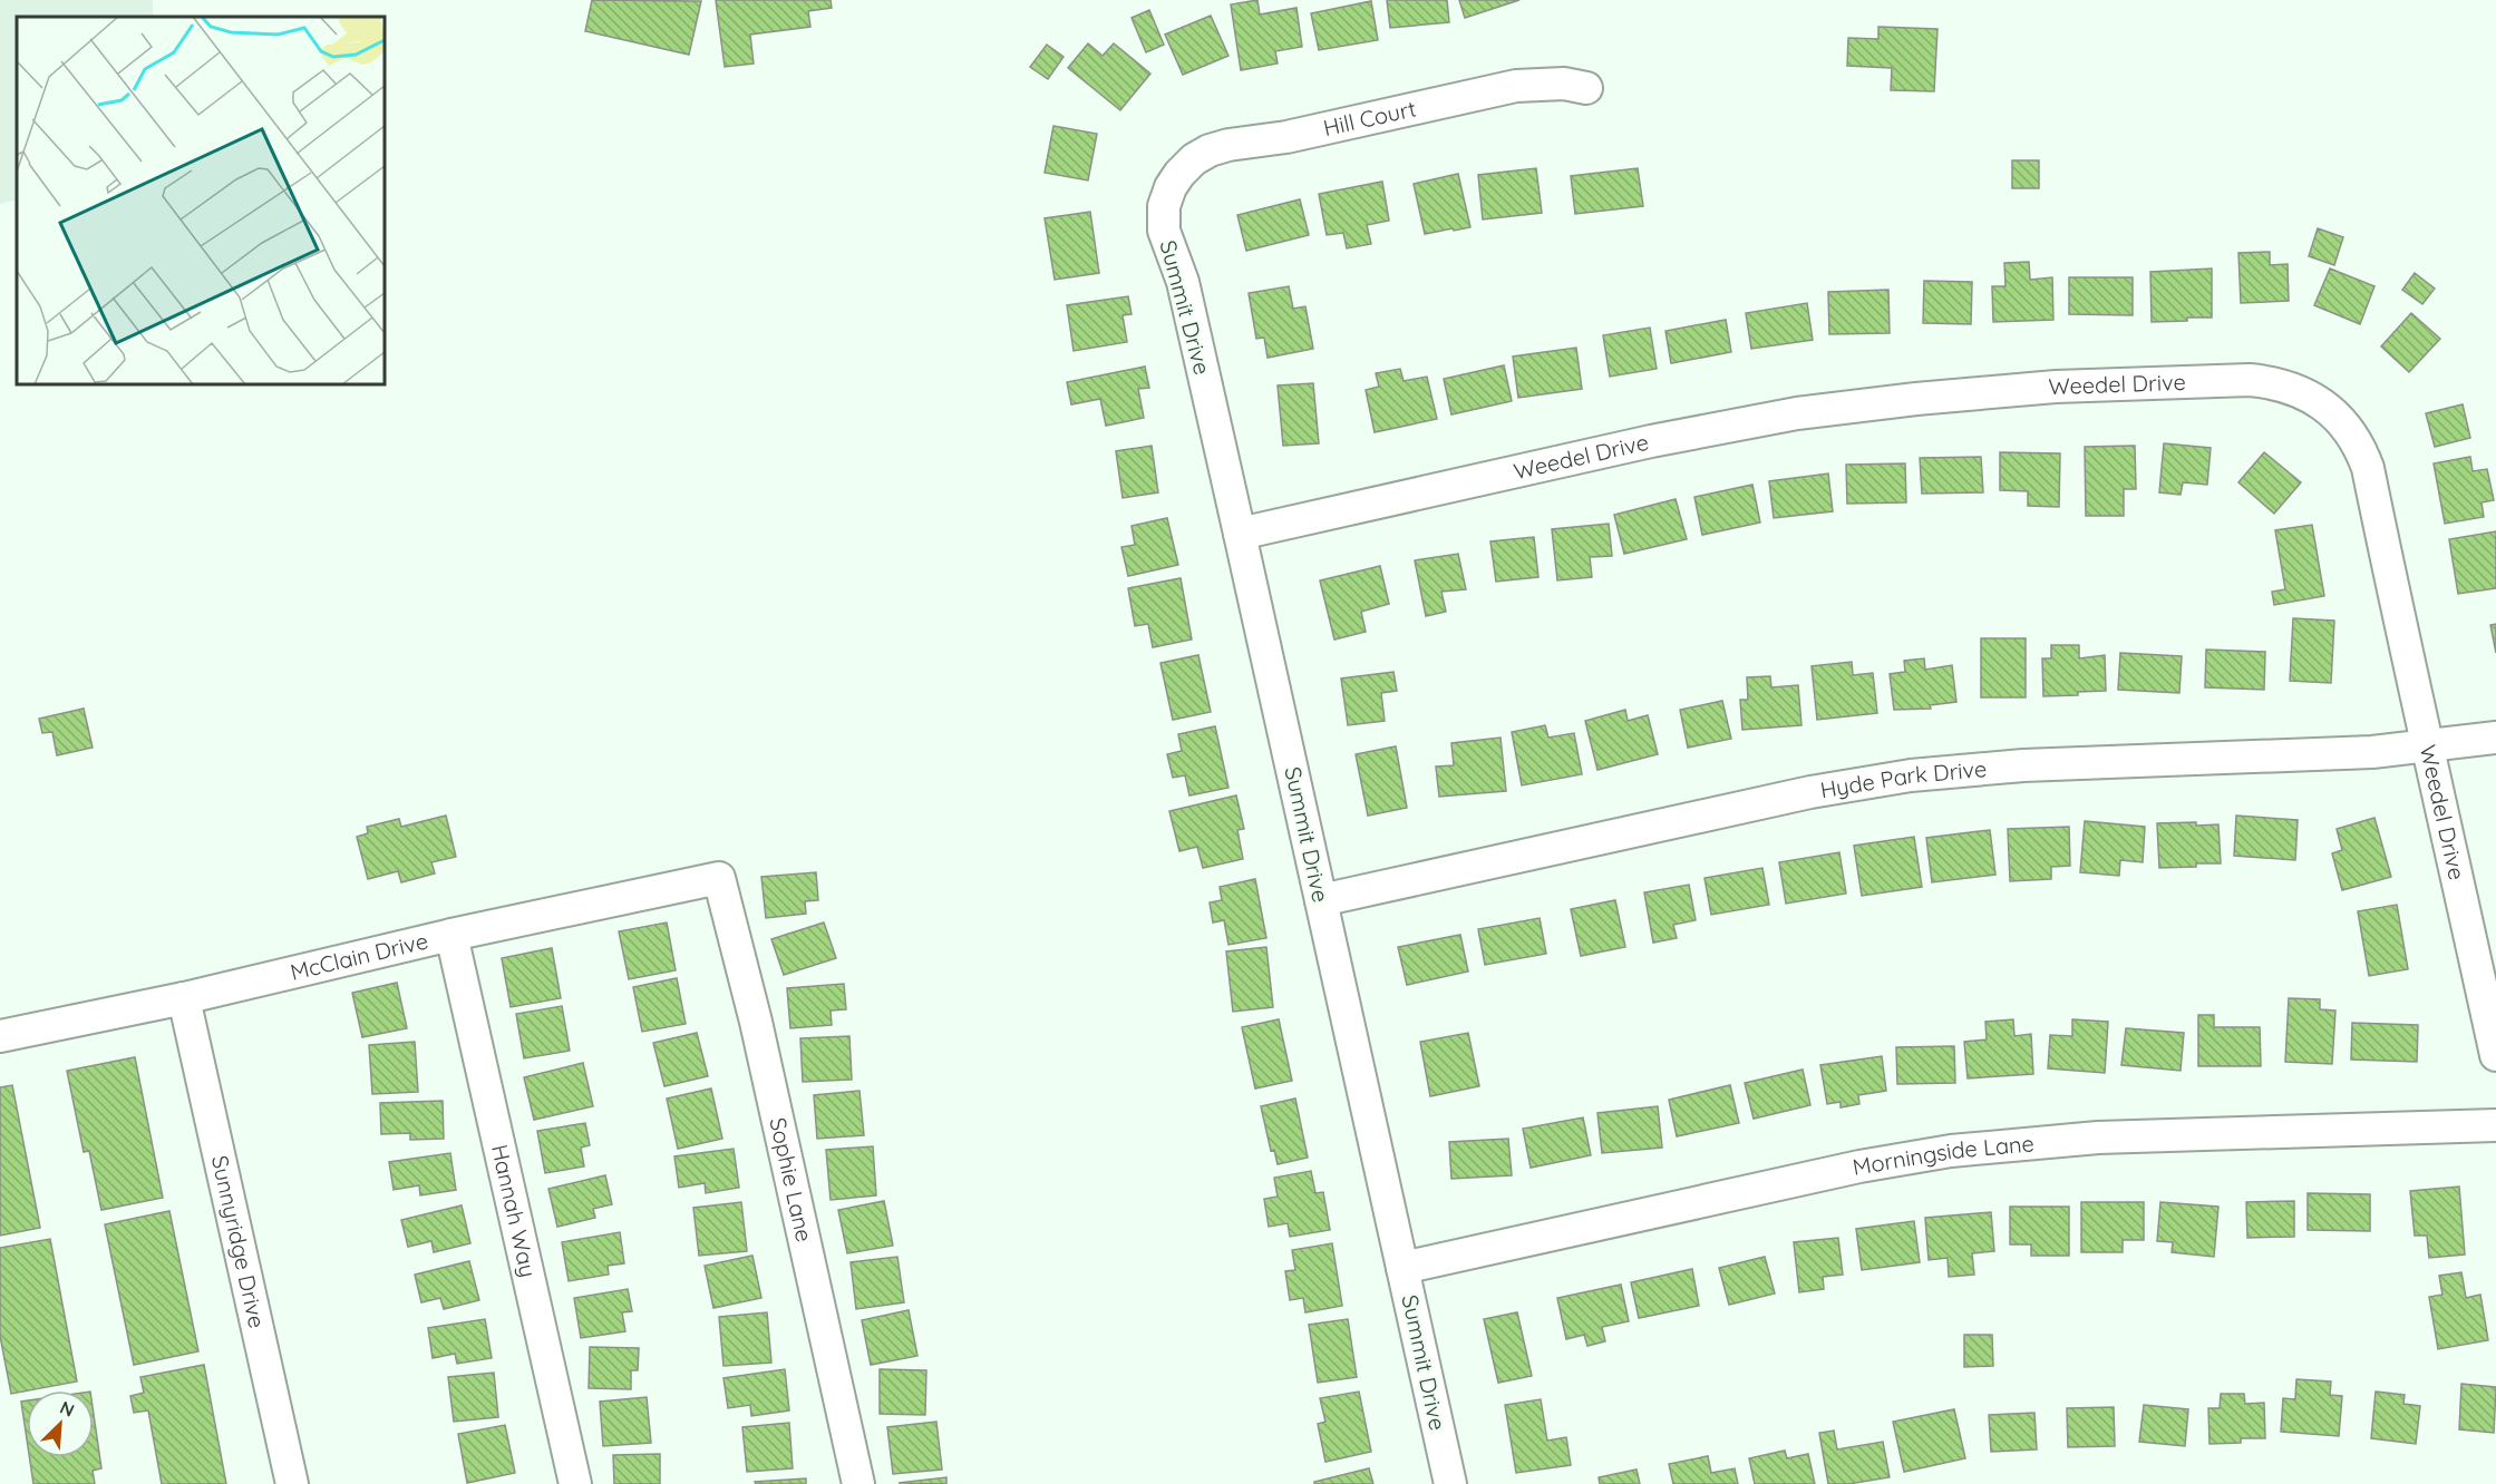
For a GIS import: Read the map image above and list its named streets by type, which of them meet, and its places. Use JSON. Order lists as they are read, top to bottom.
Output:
{
  "streets": {
    "street": [
      "Hill Court",
      "Summit Drive",
      "Weedel Drive",
      "Hyde Park Drive",
      "McClain Drive",
      "Morningside Lane",
      "Sophie Lane",
      "Hannah Way",
      "Sunnyridge Drive"
    ]
  },
  "crossings": [
    ["Hill Court", "Summit Drive"],
    ["Summit Drive", "Weedel Drive"],
    ["Summit Drive", "Hyde Park Drive"],
    ["Summit Drive", "Morningside Lane"],
    ["Weedel Drive", "Hyde Park Drive"],
    ["McClain Drive", "Sophie Lane"],
    ["McClain Drive", "Hannah Way"],
    ["McClain Drive", "Sunnyridge Drive"]
  ],
  "north": "top right"
}
